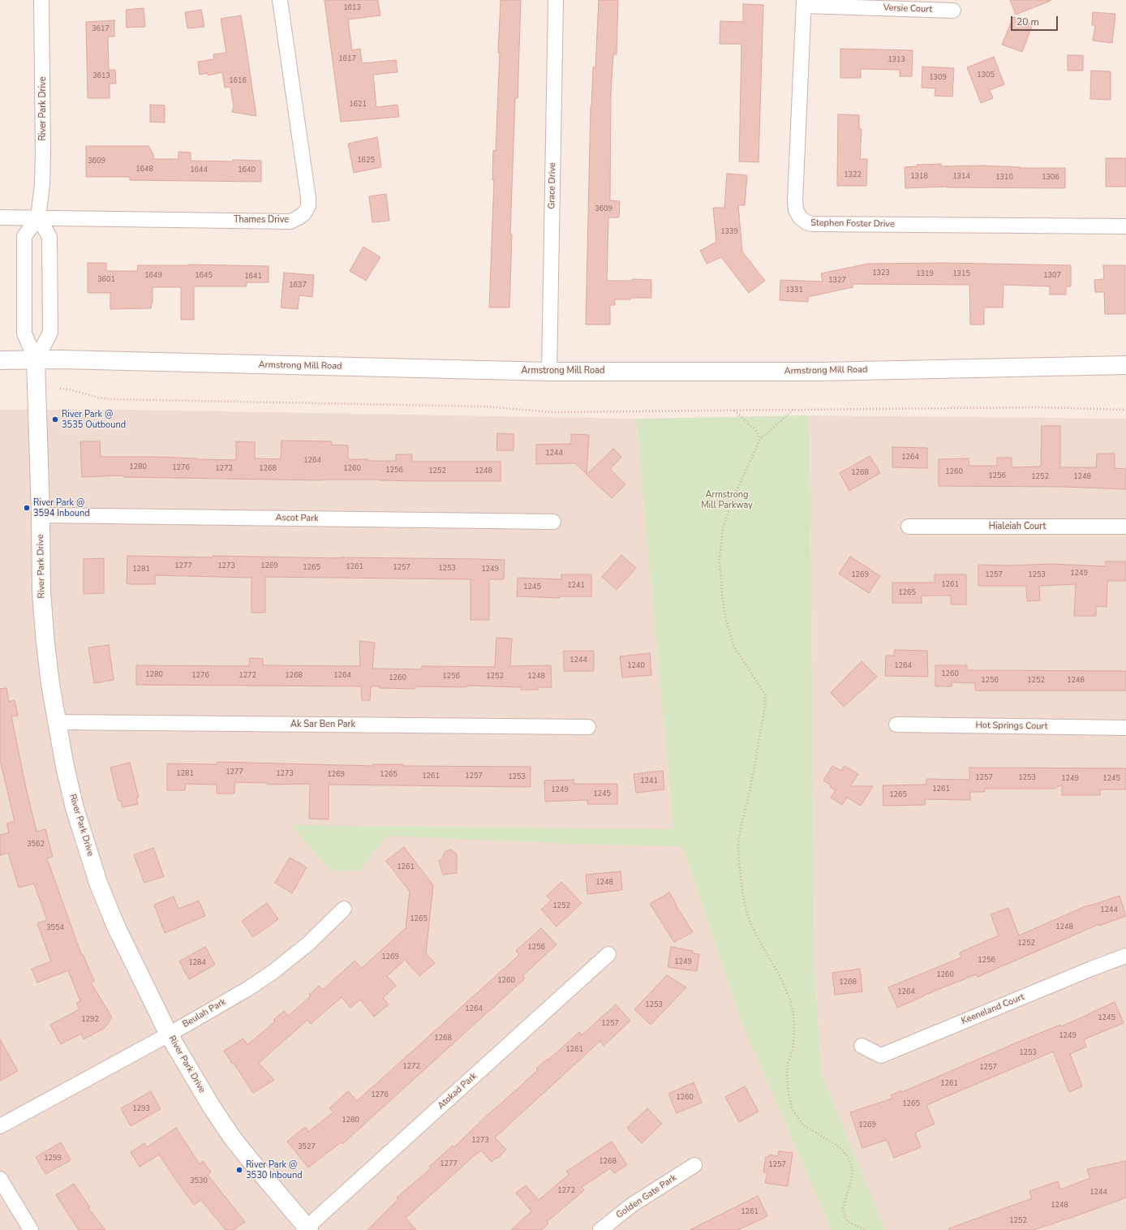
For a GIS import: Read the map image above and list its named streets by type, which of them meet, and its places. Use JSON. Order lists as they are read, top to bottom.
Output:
{
  "streets": {
    "main road": ["River Park Drive", "Armstrong Mill Road"],
    "street": [
      "Versie Court",
      "Grace Drive",
      "Thames Drive",
      "Stephen Foster Drive",
      "Ascot Park",
      "Hialeiah Court",
      "Ak Sar Ben Park",
      "Hot Springs Court",
      "Keeneland Court",
      "Beulah Park",
      "Atokad Park",
      "Golden Gate Park"
    ]
  },
  "crossings": [
    ["Versie Court", "Stephen Foster Drive"],
    ["River Park Drive", "Thames Drive"],
    ["River Park Drive", "Armstrong Mill Road"],
    ["River Park Drive", "Ascot Park"],
    ["River Park Drive", "Ak Sar Ben Park"],
    ["River Park Drive", "Beulah Park"],
    ["River Park Drive", "Atokad Park"],
    ["Grace Drive", "Armstrong Mill Road"]
  ],
  "parks": ["Armstrong Mill Parkway"],
  "places": ["River Park @ 3535 Outbound", "River Park @ 3594 Inbound", "River Park @ 3530 Inbound"],
  "house_numbers": [
    "1613",
    "3617",
    "1617",
    "1313",
    "1305",
    "3613",
    "1309",
    "1616",
    "1621",
    "1625",
    "3609",
    "1648",
    "1644",
    "1640",
    "1322",
    "1318",
    "1314",
    "1310",
    "1306",
    "3609",
    "1339",
    "1323",
    "1319",
    "1315",
    "1649",
    "1645",
    "1307",
    "1641",
    "3601",
    "1327",
    "1637",
    "1331",
    "1244",
    "1264",
    "1264",
    "1280",
    "1276",
    "1272",
    "1268",
    "1260",
    "1256",
    "1252",
    "1248",
    "1260",
    "1268",
    "1256",
    "1252",
    "1248",
    "1277",
    "1273",
    "1269",
    "1261",
    "1265",
    "1257",
    "1253",
    "1281",
    "1249",
    "1249",
    "1269",
    "1257",
    "1253",
    "1261",
    "1241",
    "1245",
    "1265",
    "1244",
    "1240",
    "1264",
    "1260",
    "1280",
    "1276",
    "1272",
    "1268",
    "1264",
    "1256",
    "1252",
    "1248",
    "1260",
    "1256",
    "1252",
    "1248",
    "1277",
    "1281",
    "1273",
    "1269",
    "1265",
    "1261",
    "1257",
    "1253",
    "1257",
    "1253",
    "1249",
    "1245",
    "1241",
    "1261",
    "1249",
    "1245",
    "1265",
    "3562",
    "1261",
    "1248",
    "1252",
    "1244",
    "1265",
    "1248",
    "3554",
    "1252",
    "1256",
    "1269",
    "1256",
    "1249",
    "1284",
    "1260",
    "1260",
    "1268",
    "1264",
    "1253",
    "1264",
    "1245",
    "1292",
    "1257",
    "1249",
    "1268",
    "1261",
    "1253",
    "1272",
    "1257",
    "1261",
    "1276",
    "1260",
    "1265",
    "1293",
    "1280",
    "1269",
    "1273",
    "3527",
    "1299",
    "1268",
    "1277",
    "1257",
    "3530",
    "1272",
    "1244",
    "1248",
    "1261",
    "1252"
  ],
  "scale_bar": "20 m"
}
